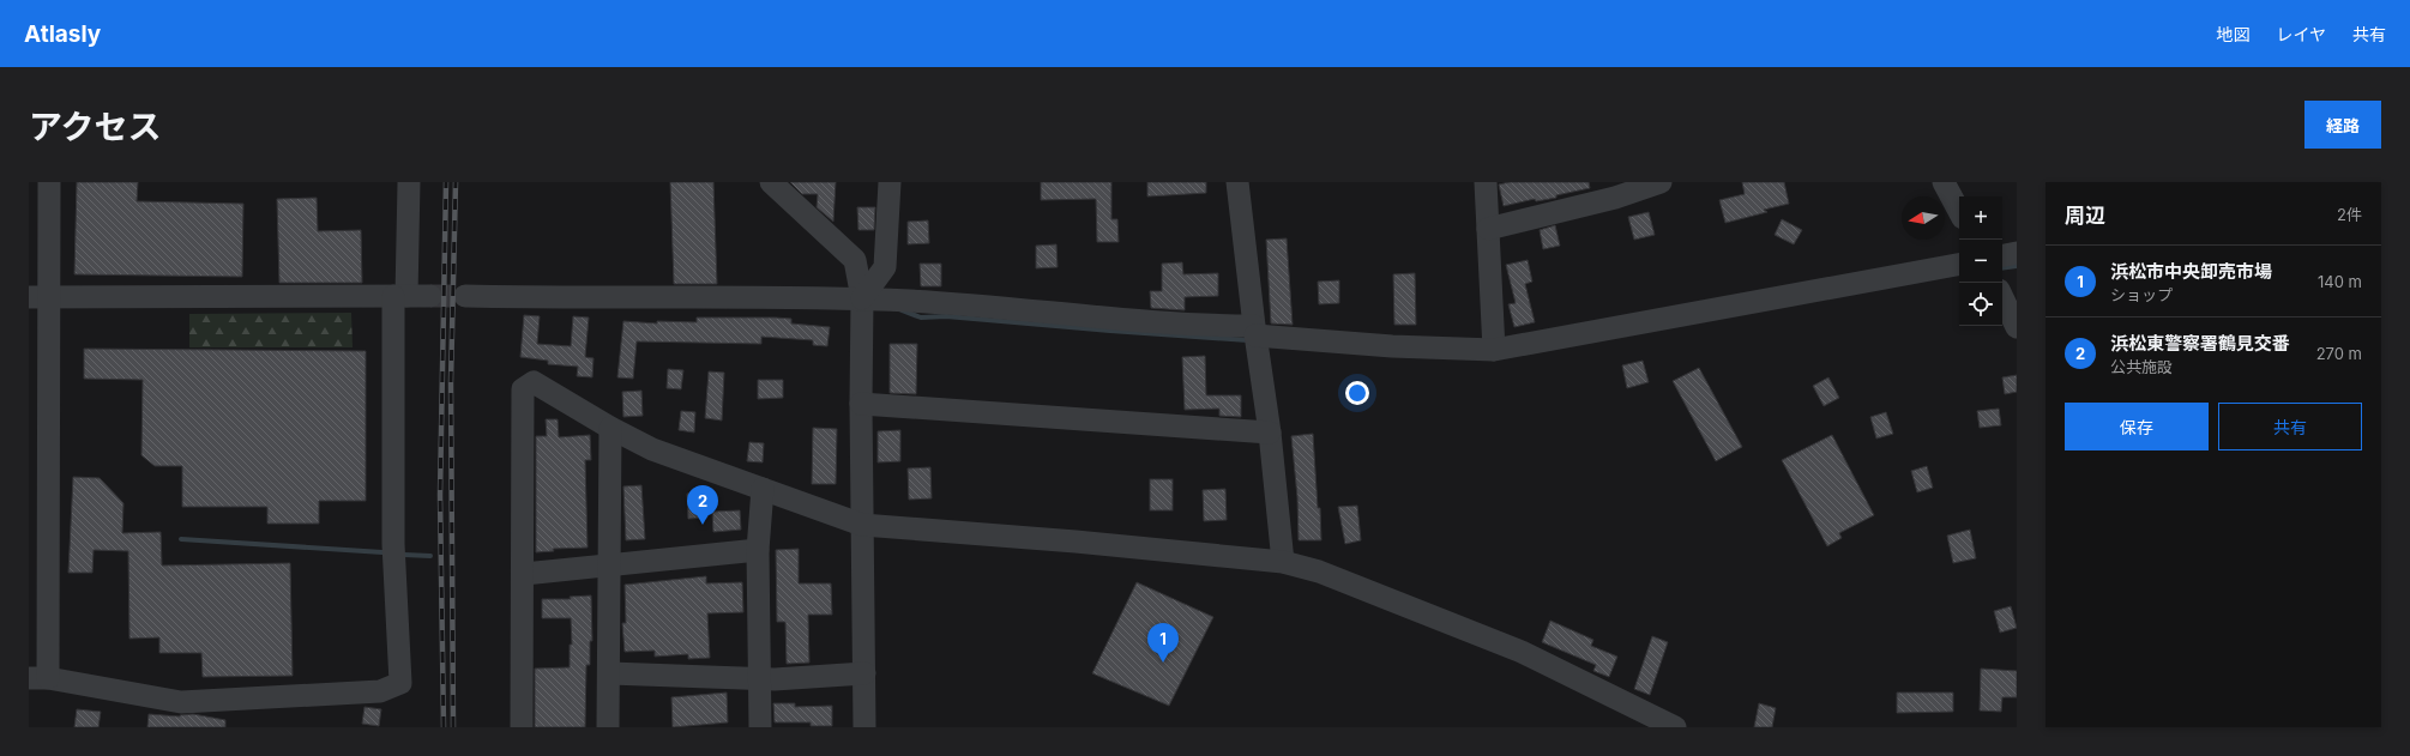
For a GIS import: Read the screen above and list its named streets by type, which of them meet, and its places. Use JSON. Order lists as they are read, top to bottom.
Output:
{
  "north": "left",
  "page": {
    "header": "Atlasly",
    "nav": ["地図", "レイヤ", "共有"],
    "title": "アクセス",
    "buttons": [
      "経路",
      ["保存", "共有"]
    ],
    "heading": ["周辺", "2件"],
    "map_buttons": ["+", "−"],
    "list": [
      {
        "mark": "1",
        "name": "浜松市中央卸売市場",
        "note": "ショップ",
        "value": "140 m"
      },
      {
        "mark": "2",
        "name": "浜松東警察署鶴見交番",
        "note": "公共施設",
        "value": "270 m"
      }
    ],
    "pins": ["2", "1"]
  }
}
